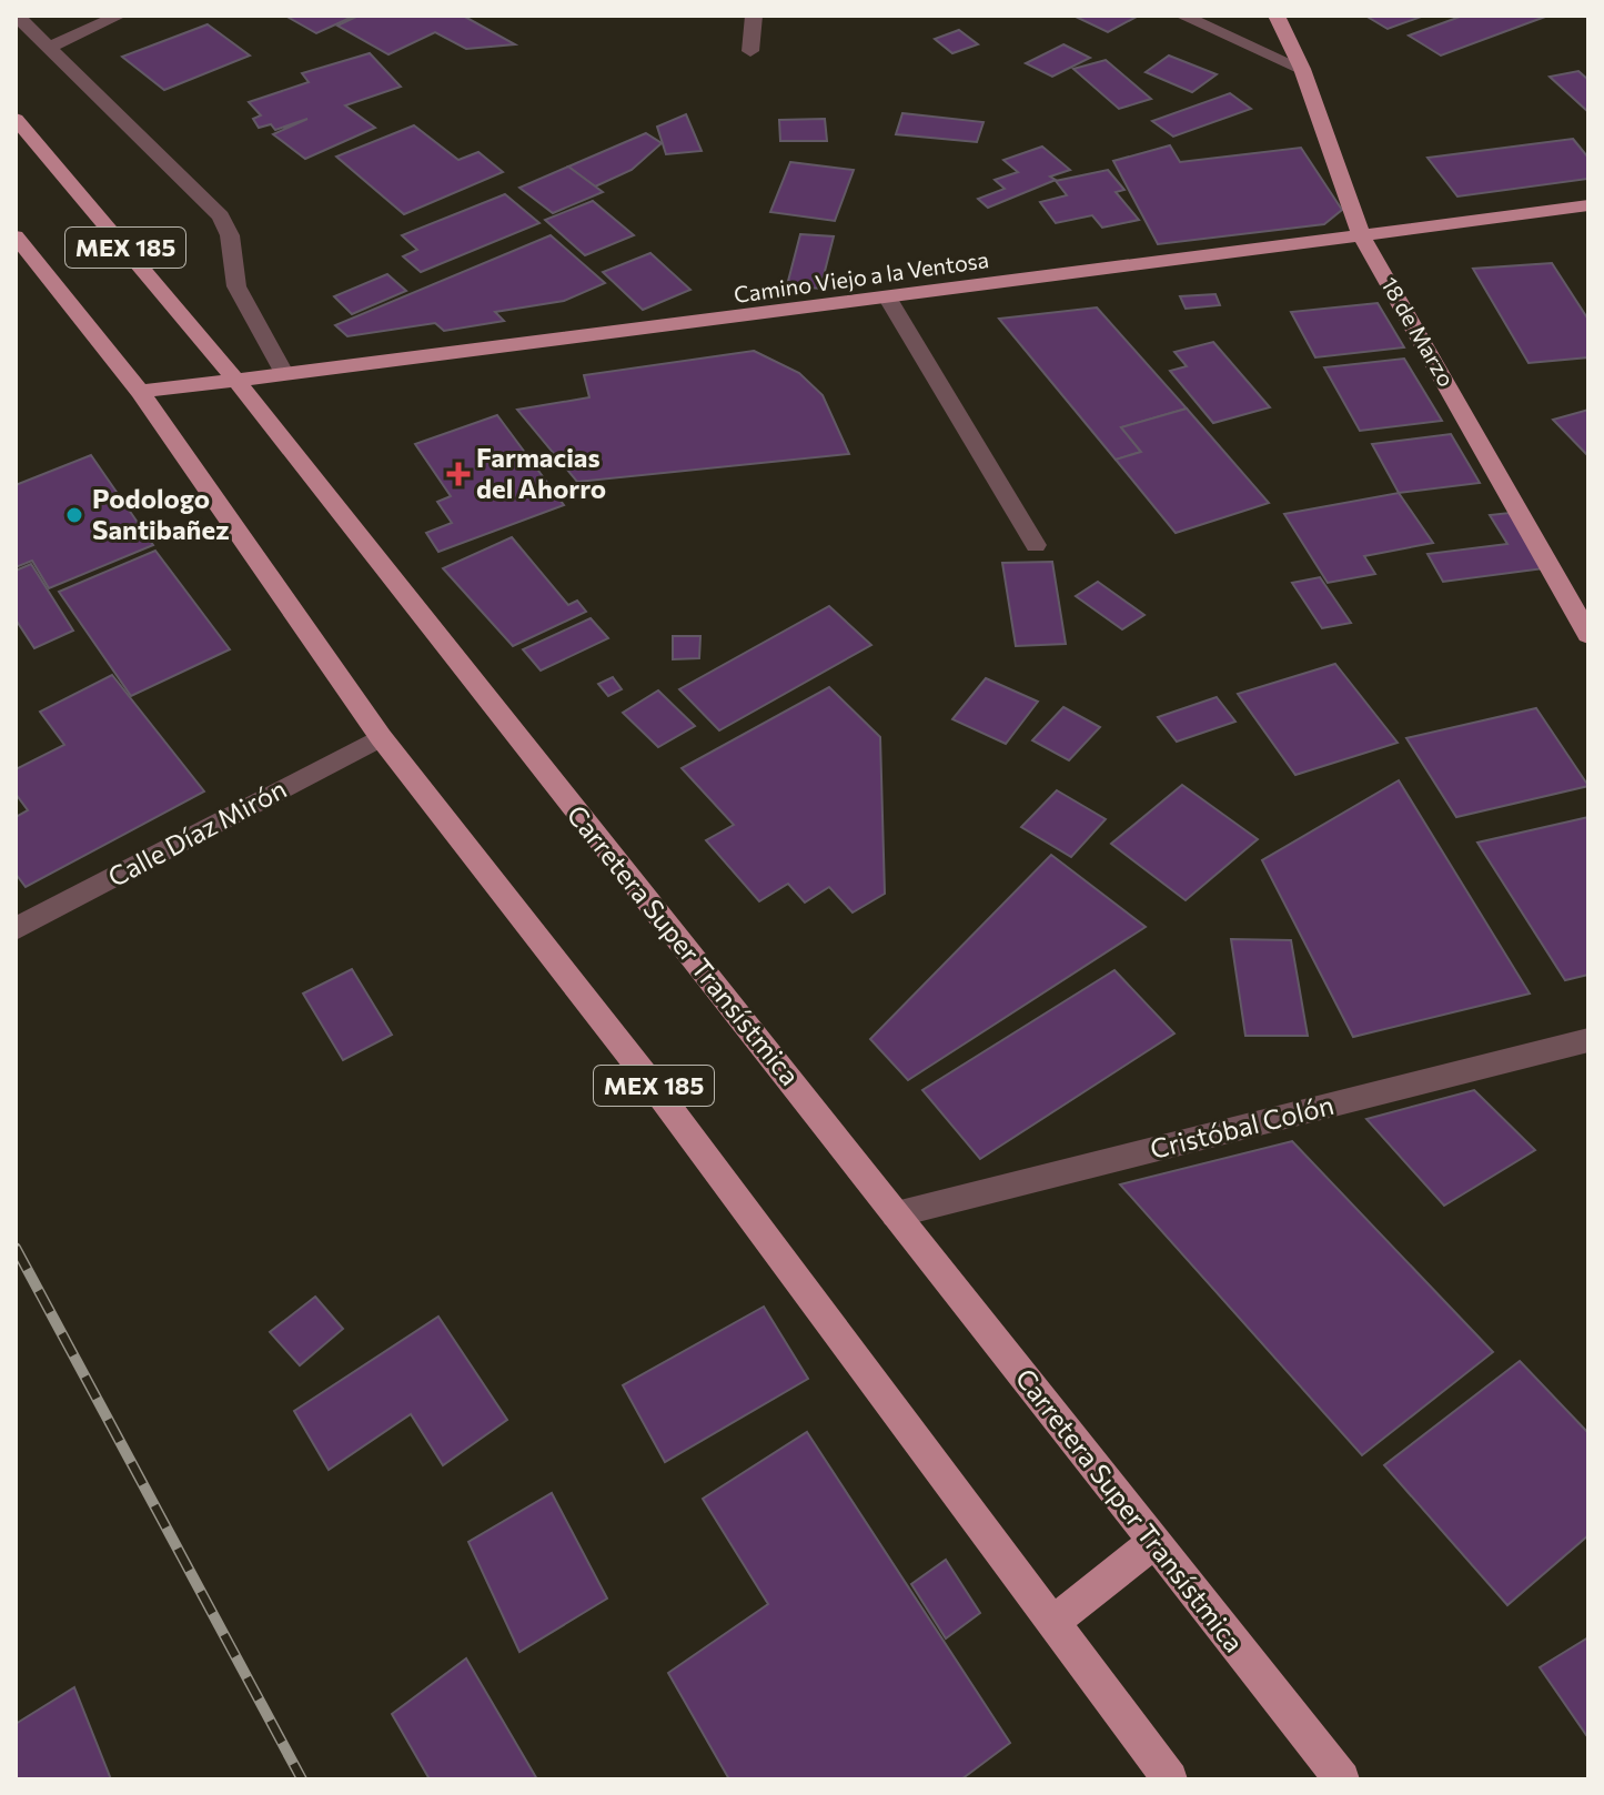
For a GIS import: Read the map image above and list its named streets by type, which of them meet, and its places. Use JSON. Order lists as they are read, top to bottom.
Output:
{
  "streets": {
    "main road": [
      "MEX 185",
      "Camino Viejo a la Ventosa",
      "18 de Marzo",
      "Carretera Super Transístmica"
    ],
    "street": ["Calle Díaz Mirón", "Cristóbal Colón"]
  },
  "crossings": [
    ["MEX 185", "Camino Viejo a la Ventosa"],
    ["MEX 185", "Calle Díaz Mirón"],
    ["Camino Viejo a la Ventosa", "18 de Marzo"],
    ["Camino Viejo a la Ventosa", "Carretera Super Transístmica"],
    ["Carretera Super Transístmica", "Cristóbal Colón"]
  ],
  "places": {
    "health": ["Farmacias del Ahorro"],
    "other": ["Podologo Santibañez"]
  }
}
